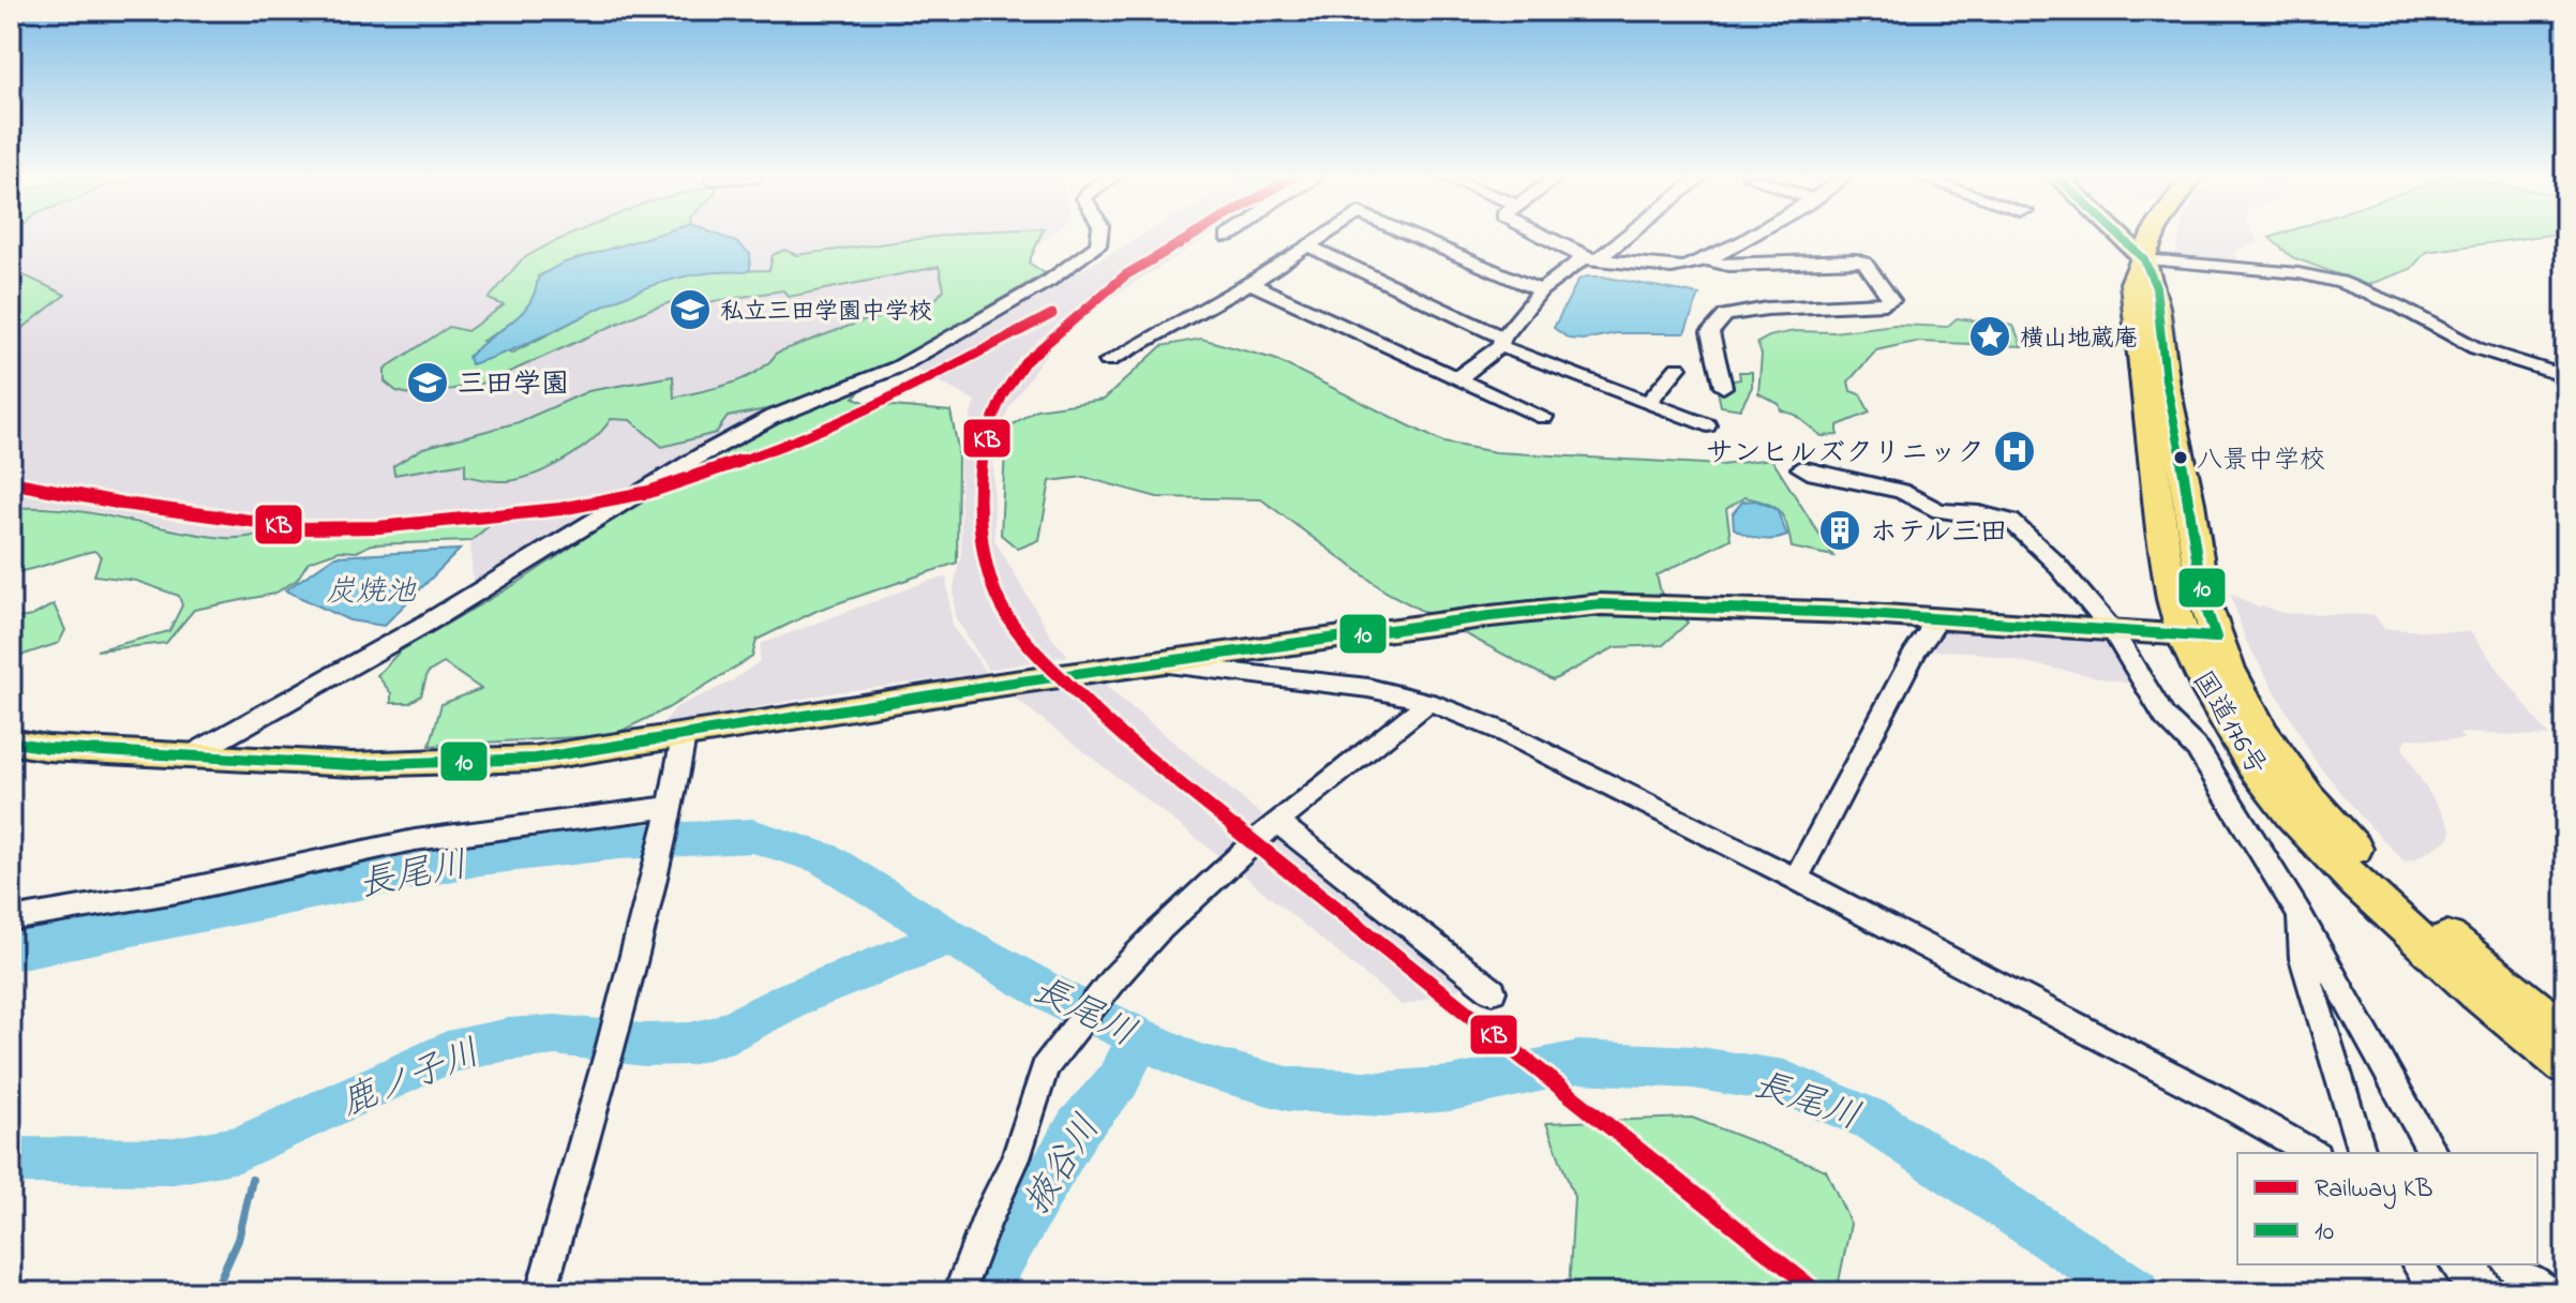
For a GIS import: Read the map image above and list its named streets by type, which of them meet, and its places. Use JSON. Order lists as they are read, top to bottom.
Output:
{
  "streets": {
    "highway": ["国道176号"]
  },
  "water": [
    "炭焼池",
    "長尾川",
    "鹿ノ子川",
    "掖谷川"
  ],
  "places": {
    "school or university": ["私立三田学園中学校", "三田学園"],
    "place": ["横山地蔵庵"],
    "hospital": ["サンヒルズクリニック"],
    "other": ["八景中学校"],
    "building": ["ホテル三田"]
  },
  "lines": ["rail line KB", "transit line 10"],
  "legend": ["Railway KB", "10"]
}
